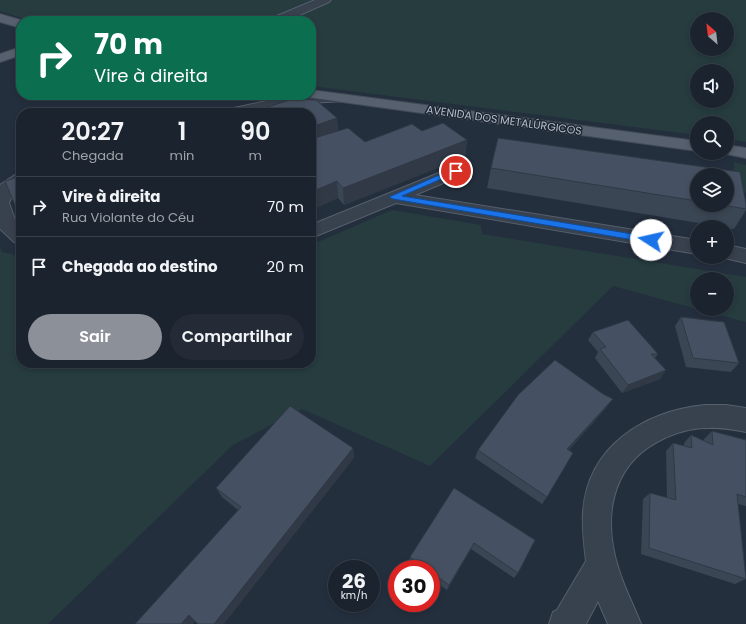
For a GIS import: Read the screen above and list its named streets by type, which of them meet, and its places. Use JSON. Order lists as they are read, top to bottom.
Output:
{
  "streets": {
    "main road": ["AVENIDA DOS METALÚRGICOS"]
  },
  "north": "top left",
  "page": {
    "map_buttons": ["+", "−"],
    "turn": ["70 m", "Vire à direita"],
    "eta": [
      "20:27",
      "Chegada",
      "1",
      "min",
      "90",
      "m"
    ],
    "list": [
      {
        "name": "Vire à direita",
        "note": "Rua Violante do Céu",
        "value": "70 m"
      },
      {
        "name": "Chegada ao destino",
        "value": "20 m"
      }
    ],
    "buttons": ["Sair", "Compartilhar"],
    "speed": "26 km/h",
    "limit": "30"
  }
}
